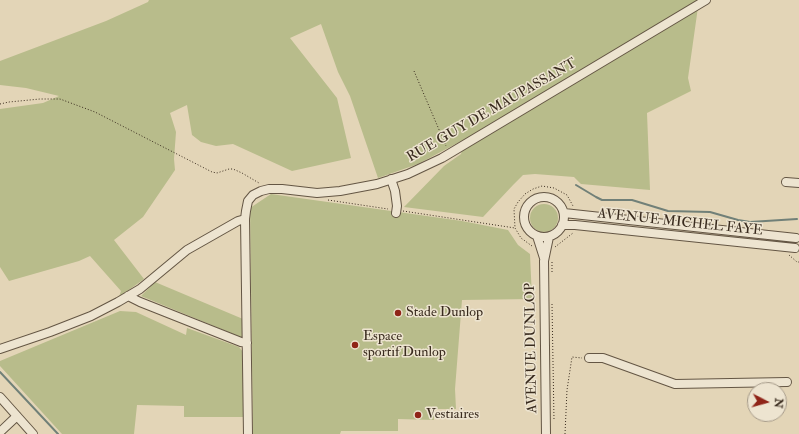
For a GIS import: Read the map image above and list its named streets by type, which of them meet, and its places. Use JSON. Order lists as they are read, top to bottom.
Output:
{
  "streets": {
    "street": ["RUE GUY DE MAUPASSANT", "AVENUE MICHEL FAYE", "AVENUE DUNLOP"]
  },
  "crossings": [
    ["AVENUE MICHEL FAYE", "AVENUE DUNLOP"]
  ],
  "places": ["Stade Dunlop", "Espace sportif Dunlop", "Vestiaires"],
  "north": "right"
}
